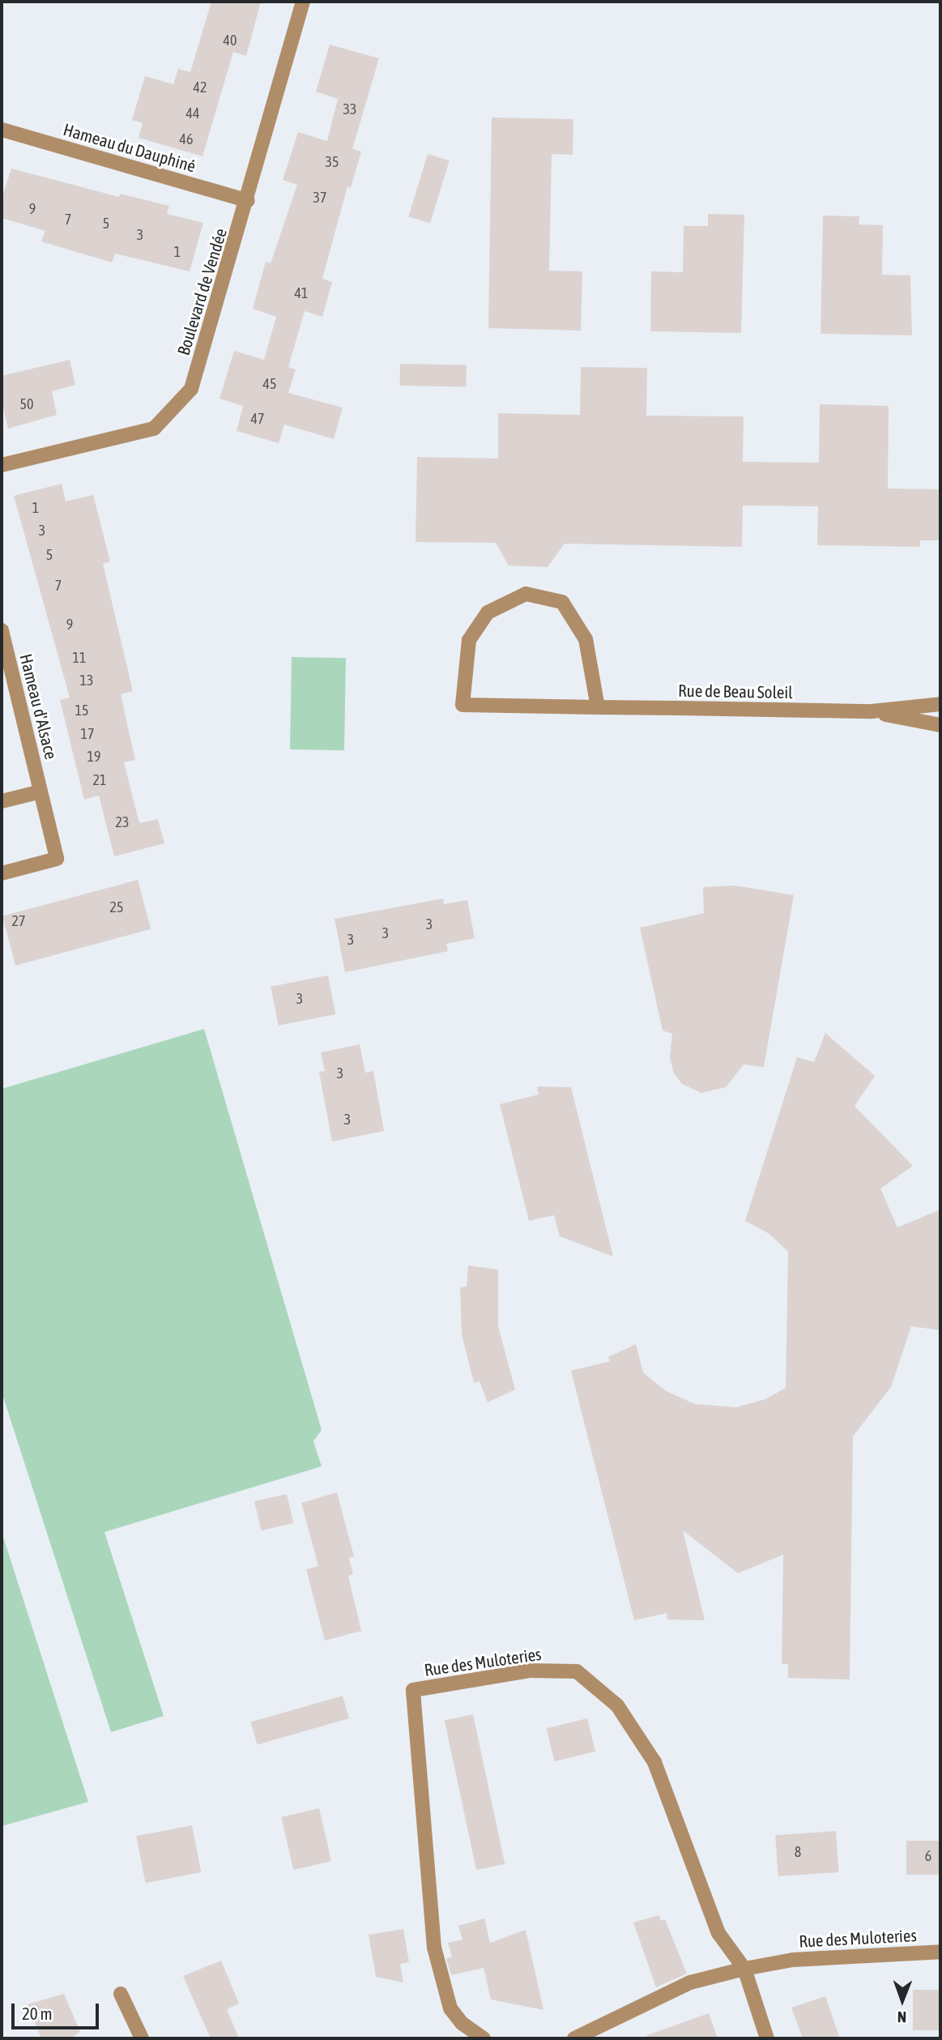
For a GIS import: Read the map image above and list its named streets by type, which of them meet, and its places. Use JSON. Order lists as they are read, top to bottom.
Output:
{
  "streets": {
    "street": [
      "Hameau du Dauphiné",
      "Boulevard de Vendée",
      "Rue de Beau Soleil",
      "Hameau d'Alsace",
      "Rue des Muloteries"
    ]
  },
  "crossings": [
    ["Hameau du Dauphiné", "Boulevard de Vendée"]
  ],
  "house_numbers": [
    "40",
    "42",
    "33",
    "44",
    "46",
    "35",
    "37",
    "9",
    "7",
    "5",
    "3",
    "1",
    "41",
    "45",
    "50",
    "47",
    "1",
    "3",
    "5",
    "7",
    "9",
    "11",
    "13",
    "15",
    "17",
    "19",
    "21",
    "23",
    "25",
    "27",
    "3",
    "3",
    "3",
    "3",
    "3",
    "3",
    "8",
    "6"
  ],
  "scale_bar": "20 m",
  "north": "bottom"
}
